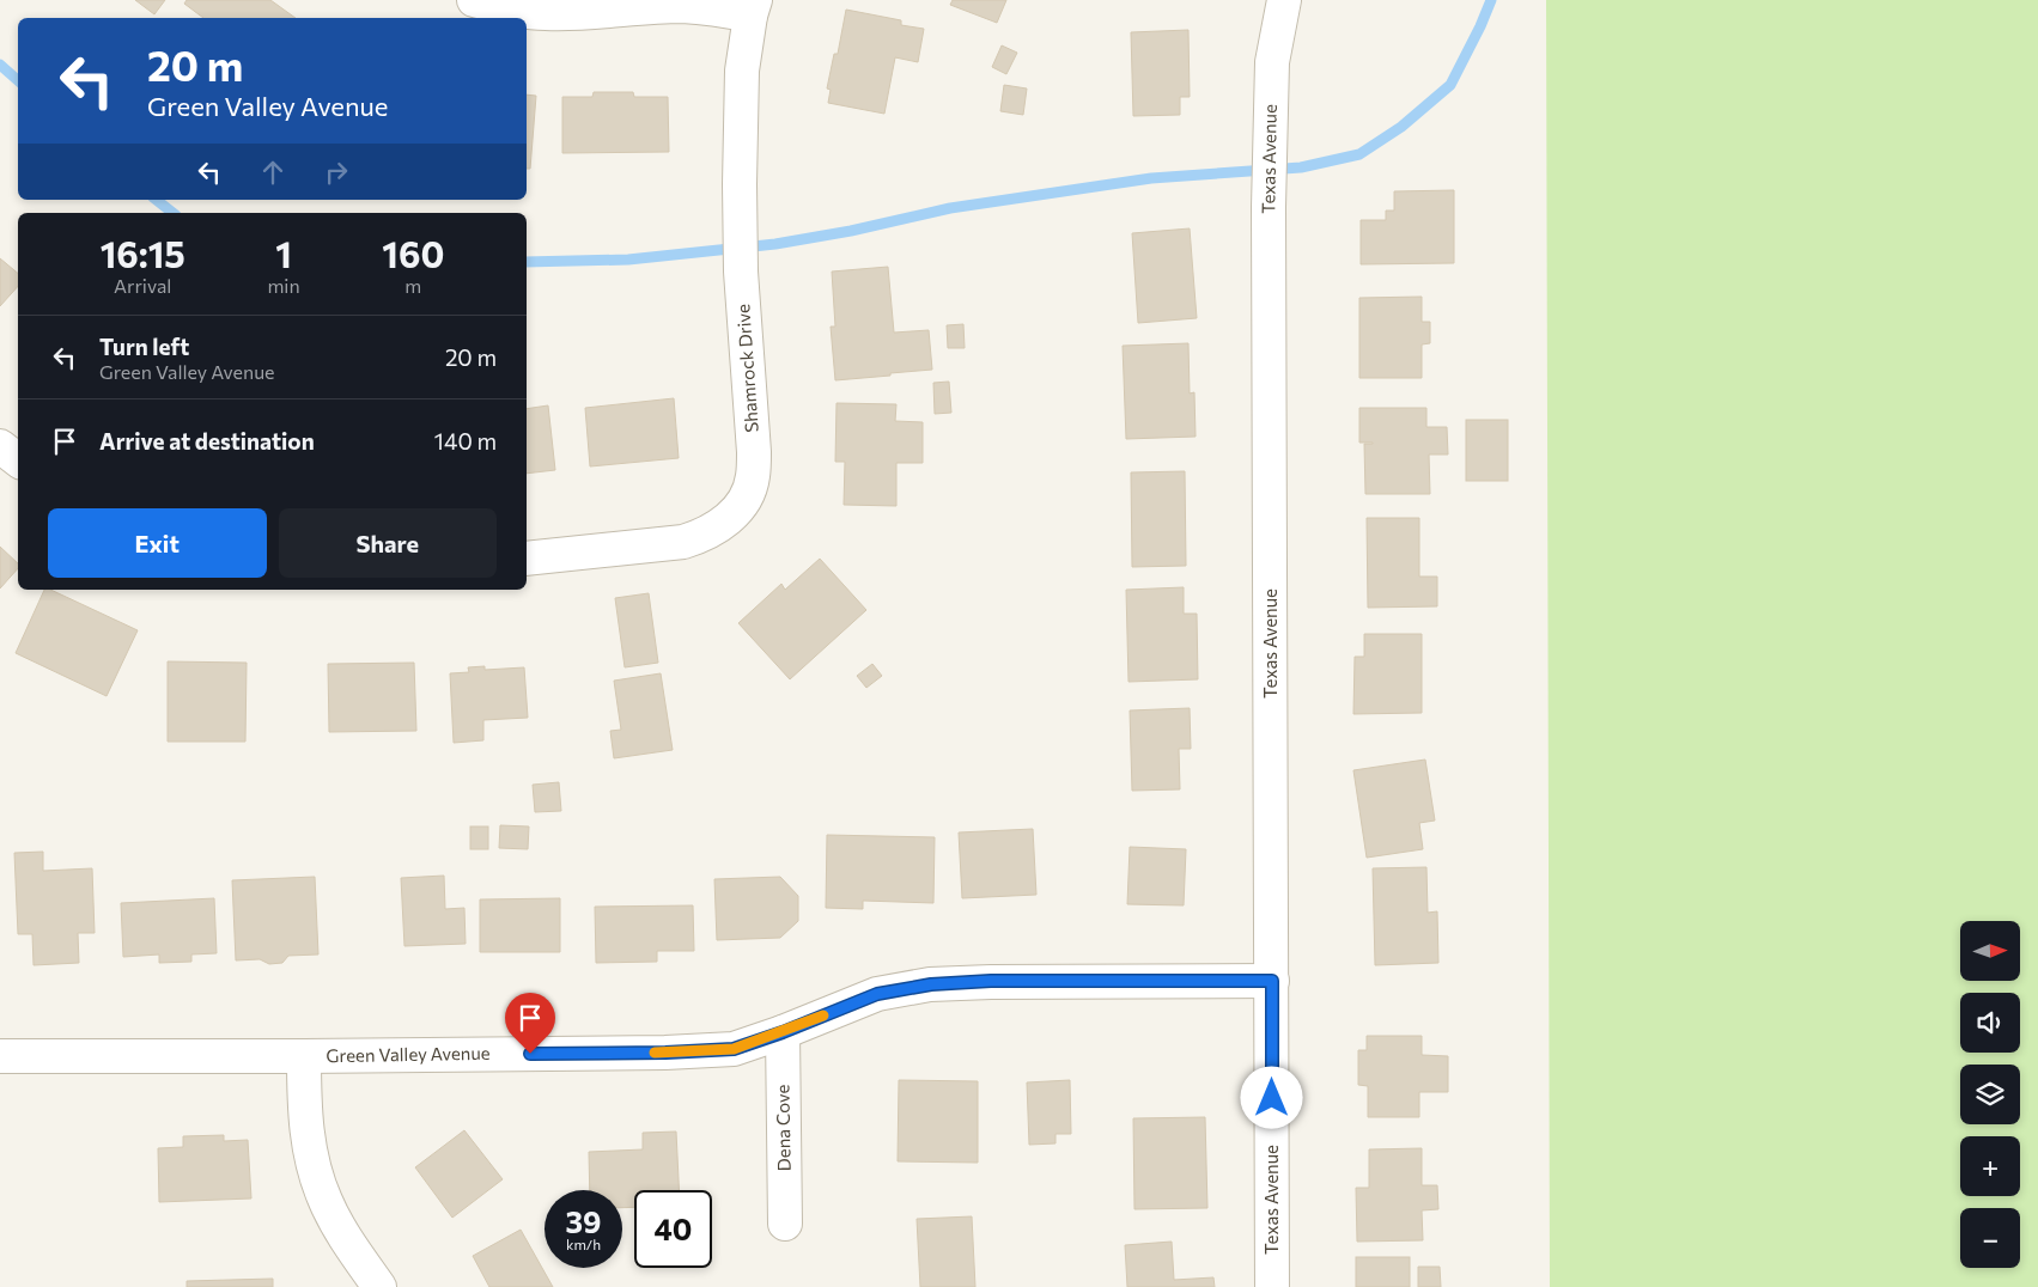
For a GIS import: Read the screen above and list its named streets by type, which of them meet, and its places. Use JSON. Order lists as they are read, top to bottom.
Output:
{
  "streets": {
    "street": [
      "Texas Avenue",
      "Shamrock Drive",
      "Green Valley Avenue",
      "Dena Cove"
    ]
  },
  "crossings": [
    ["Texas Avenue", "Green Valley Avenue"],
    ["Green Valley Avenue", "Dena Cove"]
  ],
  "north": "right",
  "page": {
    "turn": ["20 m", "Green Valley Avenue"],
    "eta": [
      "16:15",
      "Arrival",
      "1",
      "min",
      "160",
      "m"
    ],
    "list": [
      {
        "name": "Turn left",
        "note": "Green Valley Avenue",
        "value": "20 m"
      },
      {
        "name": "Arrive at destination",
        "value": "140 m"
      }
    ],
    "buttons": ["Exit", "Share"],
    "map_buttons": ["+", "−"],
    "speed": "39 km/h",
    "limit": "40"
  }
}
